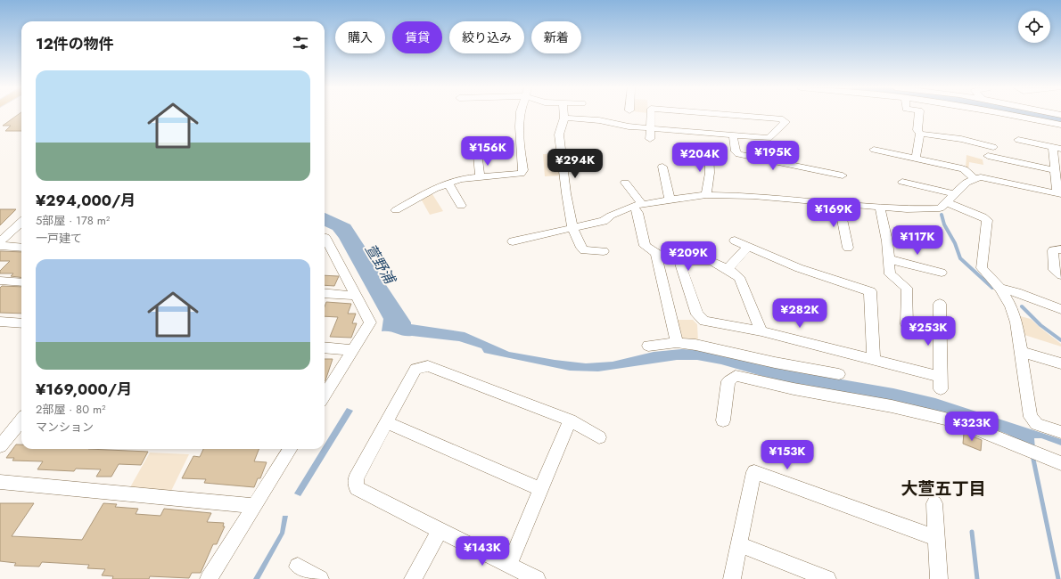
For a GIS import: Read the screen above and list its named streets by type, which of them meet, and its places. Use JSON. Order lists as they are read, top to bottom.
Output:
{
  "districts": ["大萱五丁目"],
  "water": ["萱野浦"],
  "page": {
    "chip": [
      "購入",
      "賃貸",
      "絞り込み",
      "新着"
    ],
    "heading": "12件の物件",
    "list": [
      {
        "name": "¥294,000/月",
        "note": "5部屋 · 178 m² · 一戸建て"
      },
      {
        "name": "¥169,000/月",
        "note": "2部屋 · 80 m² · マンション"
      }
    ],
    "price": [
      "¥156K",
      "¥195K",
      "¥204K",
      "¥294K",
      "¥169K",
      "¥117K",
      "¥209K",
      "¥282K",
      "¥253K",
      "¥323K",
      "¥153K",
      "¥143K"
    ]
  }
}
